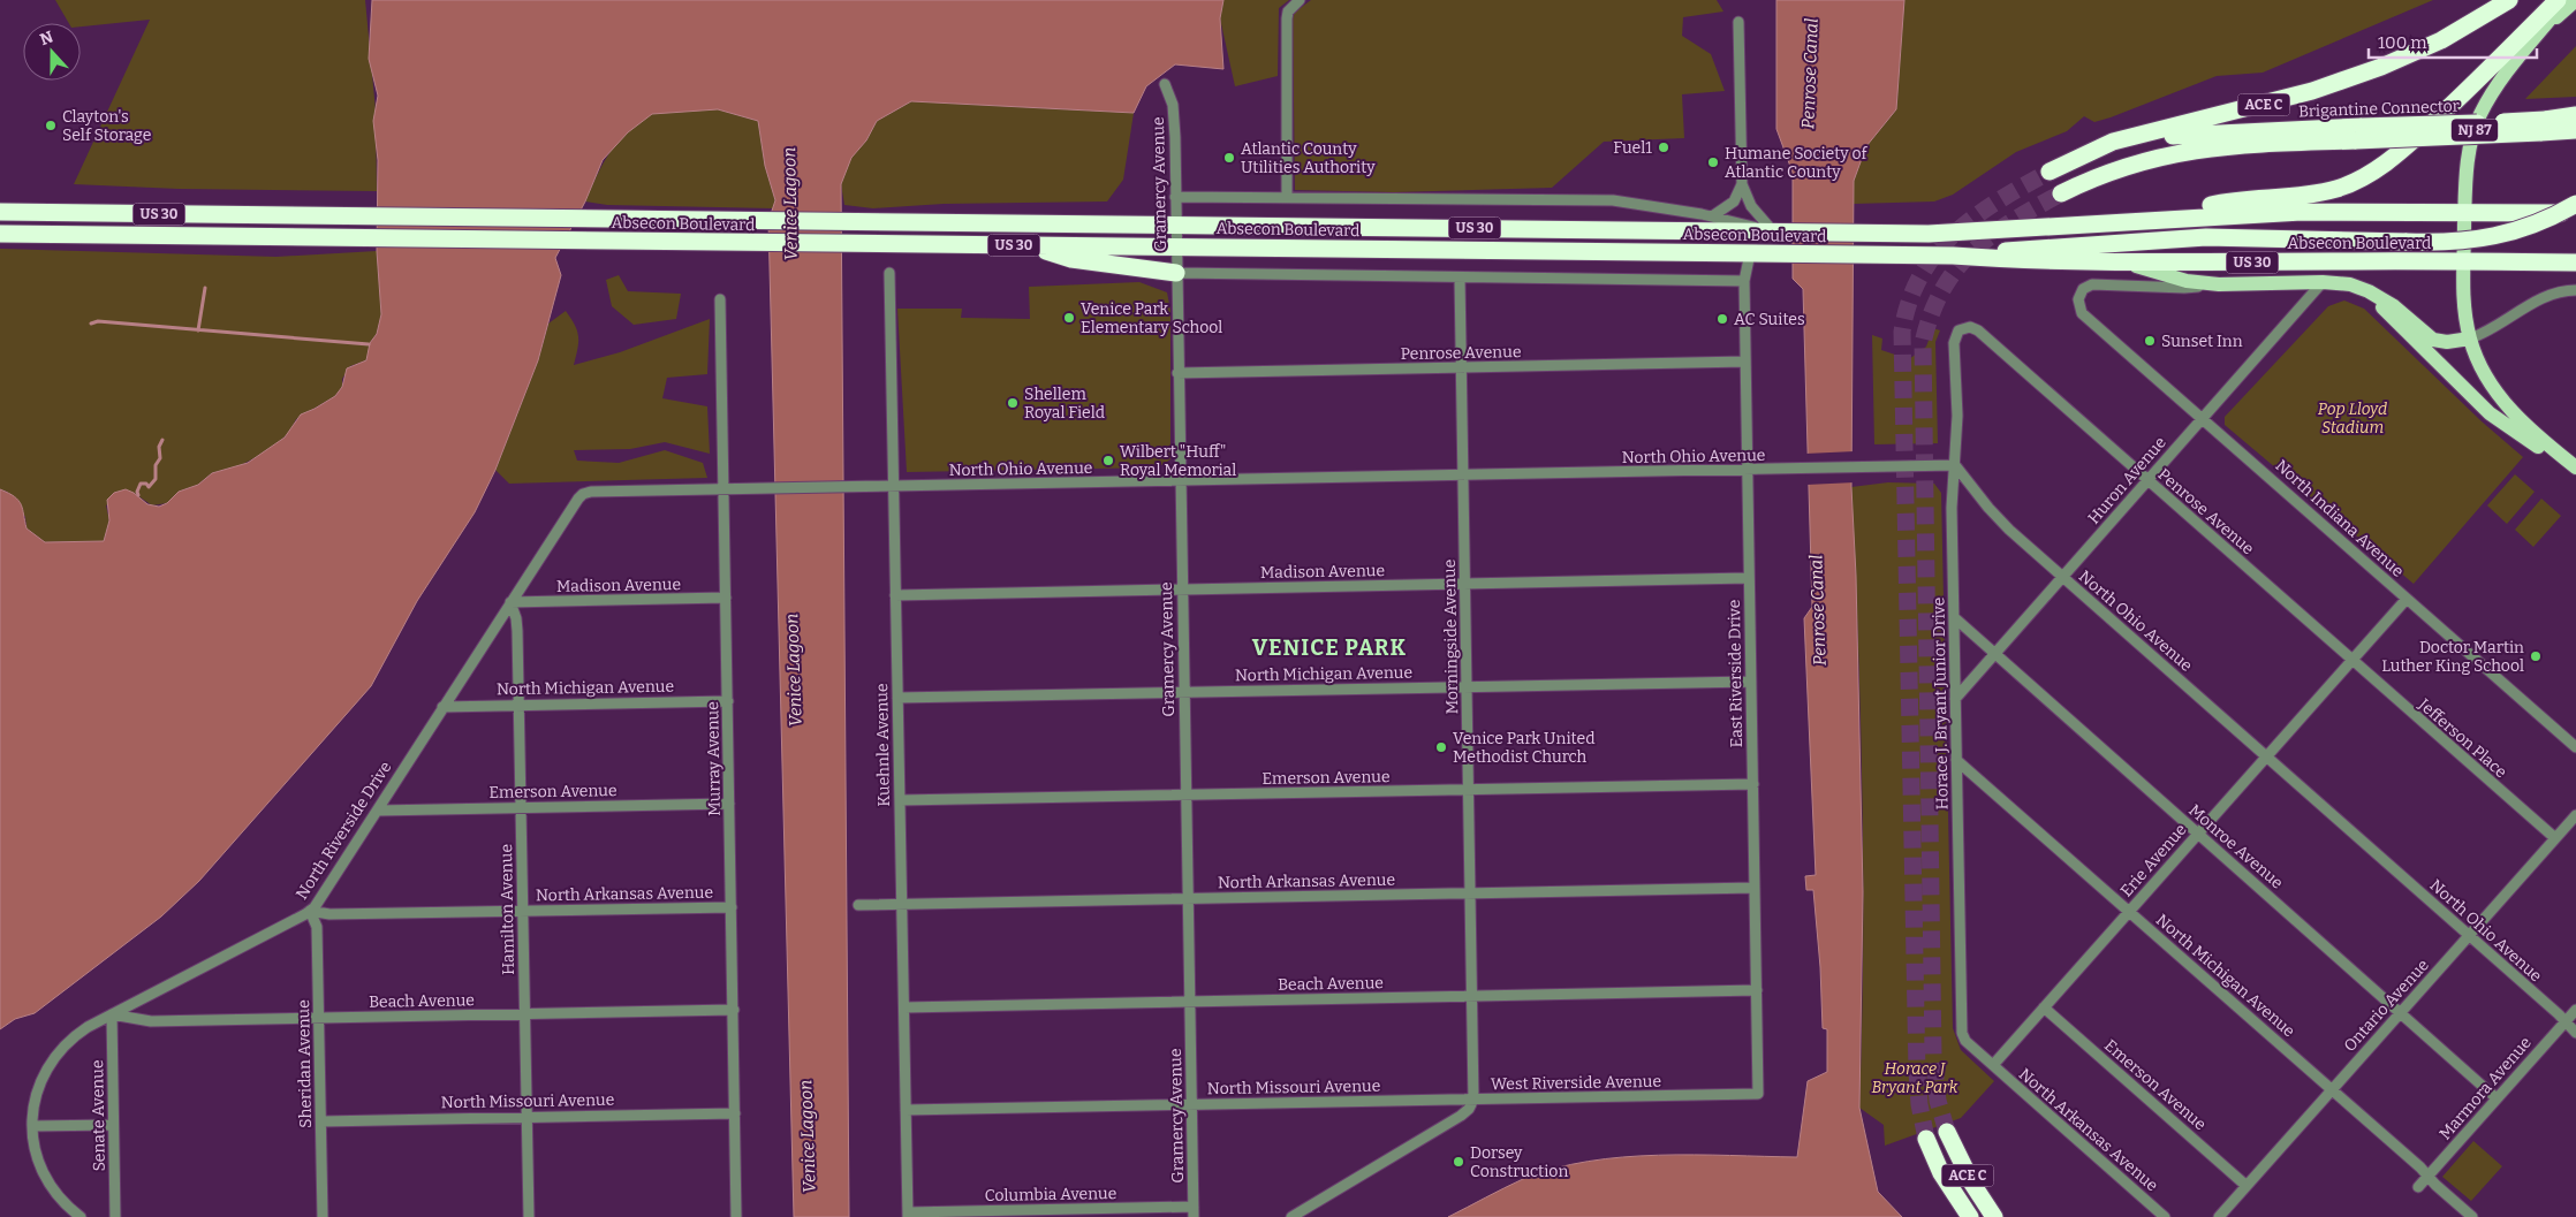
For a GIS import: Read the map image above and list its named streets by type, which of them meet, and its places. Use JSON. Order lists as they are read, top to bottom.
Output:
{
  "streets": {
    "highway": [
      "ACE C",
      "Brigantine Connector",
      "US 30",
      "Absecon Boulevard"
    ],
    "main road": ["NJ 87"],
    "street": [
      "Gramercy Avenue",
      "Penrose Avenue",
      "North Ohio Avenue",
      "Huron Avenue",
      "North Indiana Avenue",
      "Madison Avenue",
      "Morningside Avenue",
      "North Michigan Avenue",
      "East Riverside Drive",
      "Horace J. Bryant Junior Drive",
      "Jefferson Place",
      "Kuehnle Avenue",
      "Murray Avenue",
      "Emerson Avenue",
      "North Riverside Drive",
      "Monroe Avenue",
      "Erie Avenue",
      "North Arkansas Avenue",
      "Hamilton Avenue",
      "Beach Avenue",
      "Ontario Avenue",
      "Sheridan Avenue",
      "West Riverside Avenue",
      "North Missouri Avenue",
      "Marmora Avenue",
      "Senate Avenue",
      "Columbia Avenue"
    ]
  },
  "crossings": [
    ["ACE C", "Brigantine Connector"],
    ["NJ 87", "Absecon Boulevard"],
    ["Gramercy Avenue", "Absecon Boulevard"],
    ["Gramercy Avenue", "Penrose Avenue"],
    ["Gramercy Avenue", "North Ohio Avenue"],
    ["Gramercy Avenue", "Madison Avenue"],
    ["Gramercy Avenue", "North Michigan Avenue"],
    ["Gramercy Avenue", "Emerson Avenue"],
    ["Gramercy Avenue", "North Arkansas Avenue"],
    ["Gramercy Avenue", "Beach Avenue"],
    ["Gramercy Avenue", "North Missouri Avenue"],
    ["Gramercy Avenue", "Columbia Avenue"],
    ["Absecon Boulevard", "East Riverside Drive"],
    ["Penrose Avenue", "Huron Avenue"],
    ["Penrose Avenue", "Morningside Avenue"],
    ["Penrose Avenue", "East Riverside Drive"],
    ["Penrose Avenue", "Horace J. Bryant Junior Drive"],
    ["Penrose Avenue", "Jefferson Place"],
    ["Penrose Avenue", "Erie Avenue"],
    ["North Ohio Avenue", "Huron Avenue"],
    ["North Ohio Avenue", "Morningside Avenue"],
    ["North Ohio Avenue", "East Riverside Drive"],
    ["North Ohio Avenue", "Horace J. Bryant Junior Drive"],
    ["North Ohio Avenue", "Kuehnle Avenue"],
    ["North Ohio Avenue", "Murray Avenue"],
    ["North Ohio Avenue", "North Riverside Drive"],
    ["North Ohio Avenue", "Erie Avenue"],
    ["North Ohio Avenue", "Ontario Avenue"],
    ["North Ohio Avenue", "Marmora Avenue"],
    ["Huron Avenue", "North Indiana Avenue"],
    ["Huron Avenue", "Horace J. Bryant Junior Drive"],
    ["Huron Avenue", "Monroe Avenue"],
    ["North Indiana Avenue", "Erie Avenue"],
    ["Madison Avenue", "Morningside Avenue"],
    ["Madison Avenue", "East Riverside Drive"],
    ["Madison Avenue", "Kuehnle Avenue"],
    ["Madison Avenue", "Murray Avenue"],
    ["Madison Avenue", "North Riverside Drive"],
    ["Madison Avenue", "Hamilton Avenue"],
    ["Morningside Avenue", "North Michigan Avenue"],
    ["Morningside Avenue", "Emerson Avenue"],
    ["Morningside Avenue", "North Arkansas Avenue"],
    ["Morningside Avenue", "Beach Avenue"],
    ["Morningside Avenue", "West Riverside Avenue"],
    ["Morningside Avenue", "North Missouri Avenue"],
    ["North Michigan Avenue", "East Riverside Drive"],
    ["North Michigan Avenue", "Horace J. Bryant Junior Drive"],
    ["North Michigan Avenue", "Kuehnle Avenue"],
    ["North Michigan Avenue", "Murray Avenue"],
    ["North Michigan Avenue", "North Riverside Drive"],
    ["North Michigan Avenue", "Erie Avenue"],
    ["North Michigan Avenue", "Hamilton Avenue"],
    ["North Michigan Avenue", "Ontario Avenue"],
    ["North Michigan Avenue", "Marmora Avenue"],
    ["East Riverside Drive", "Emerson Avenue"],
    ["East Riverside Drive", "North Arkansas Avenue"],
    ["East Riverside Drive", "Beach Avenue"],
    ["East Riverside Drive", "West Riverside Avenue"],
    ["Horace J. Bryant Junior Drive", "Monroe Avenue"],
    ["Horace J. Bryant Junior Drive", "Erie Avenue"],
    ["Horace J. Bryant Junior Drive", "North Arkansas Avenue"],
    ["Jefferson Place", "Erie Avenue"],
    ["Jefferson Place", "Ontario Avenue"],
    ["Kuehnle Avenue", "Emerson Avenue"],
    ["Kuehnle Avenue", "North Arkansas Avenue"],
    ["Kuehnle Avenue", "Beach Avenue"],
    ["Kuehnle Avenue", "North Missouri Avenue"],
    ["Kuehnle Avenue", "Columbia Avenue"],
    ["Murray Avenue", "Emerson Avenue"],
    ["Murray Avenue", "North Arkansas Avenue"],
    ["Murray Avenue", "Beach Avenue"],
    ["Murray Avenue", "North Missouri Avenue"],
    ["Emerson Avenue", "North Riverside Drive"],
    ["Emerson Avenue", "Erie Avenue"],
    ["Emerson Avenue", "Hamilton Avenue"],
    ["Emerson Avenue", "Ontario Avenue"],
    ["North Riverside Drive", "North Arkansas Avenue"],
    ["North Riverside Drive", "Hamilton Avenue"],
    ["North Riverside Drive", "Beach Avenue"],
    ["North Riverside Drive", "Sheridan Avenue"],
    ["North Riverside Drive", "Senate Avenue"],
    ["Monroe Avenue", "Erie Avenue"],
    ["Monroe Avenue", "Ontario Avenue"],
    ["Monroe Avenue", "Marmora Avenue"],
    ["Erie Avenue", "North Arkansas Avenue"],
    ["North Arkansas Avenue", "Hamilton Avenue"],
    ["North Arkansas Avenue", "Sheridan Avenue"],
    ["Hamilton Avenue", "Beach Avenue"],
    ["Hamilton Avenue", "North Missouri Avenue"],
    ["Beach Avenue", "Sheridan Avenue"],
    ["Beach Avenue", "Senate Avenue"],
    ["Sheridan Avenue", "North Missouri Avenue"],
    ["West Riverside Avenue", "North Missouri Avenue"]
  ],
  "districts": ["VENICE PARK"],
  "water": ["Penrose Canal", "Venice Lagoon"],
  "parks": ["Pop Lloyd Stadium", "Horace J Bryant Park"],
  "places": [
    "Clayton's Self Storage",
    "Fuel1",
    "Atlantic County Utilities Authority",
    "Humane Society of Atlantic County",
    "Venice Park Elementary School",
    "AC Suites",
    "Sunset Inn",
    "Shellem Royal Field",
    "Wilbert \"Huff\" Royal Memorial",
    "Doctor Martin Luther King School",
    "Venice Park United Methodist Church",
    "Dorsey Construction"
  ],
  "scale_bar": "100 m",
  "north": "top"
}
